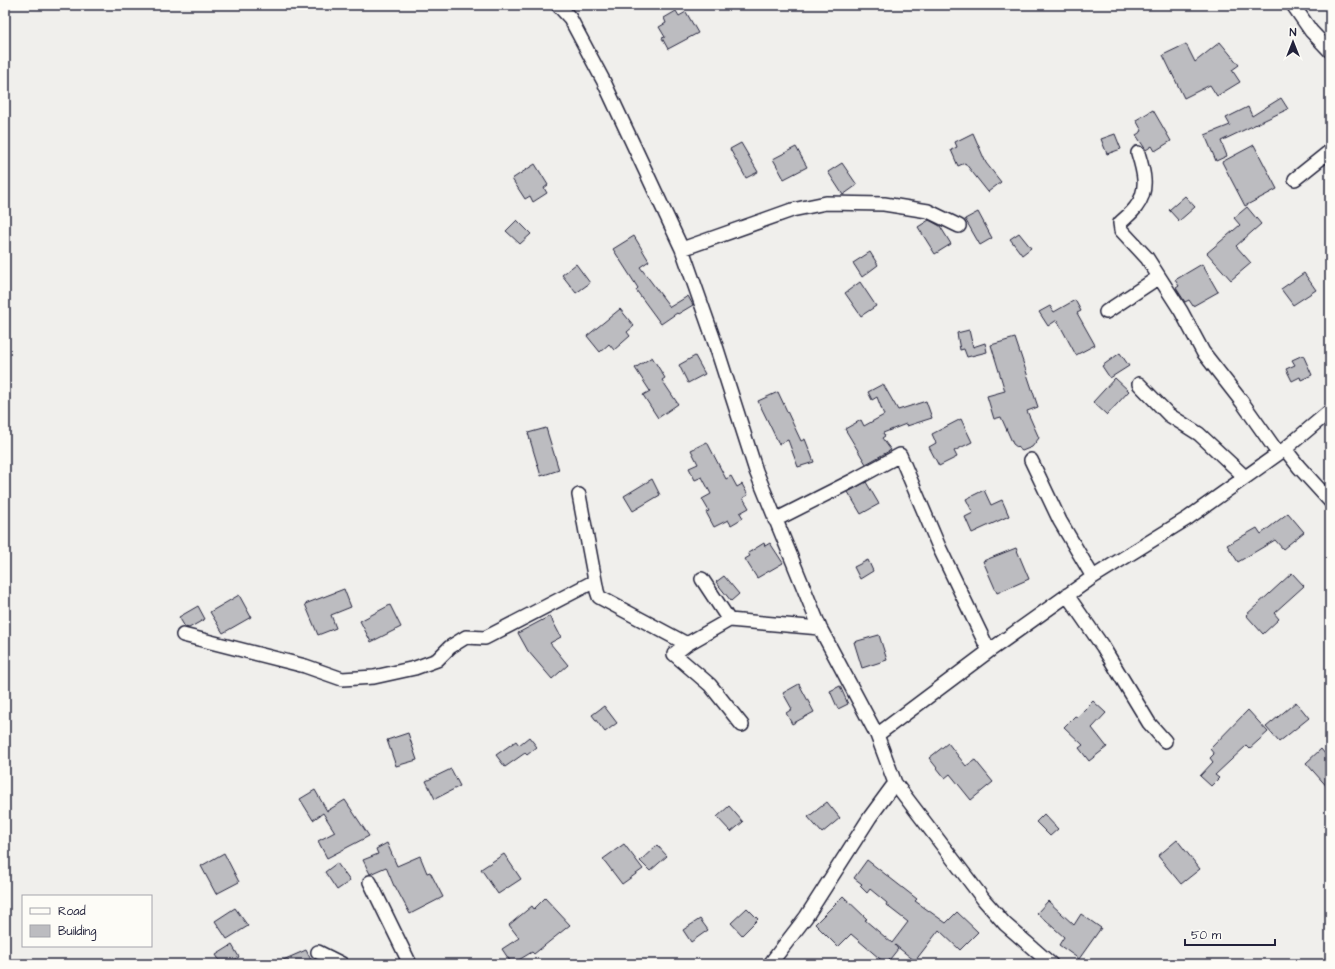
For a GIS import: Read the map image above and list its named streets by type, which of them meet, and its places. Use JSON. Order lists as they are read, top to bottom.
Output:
{
  "legend": ["Road", "Building"],
  "scale_bar": "50 m",
  "north": "top"
}
